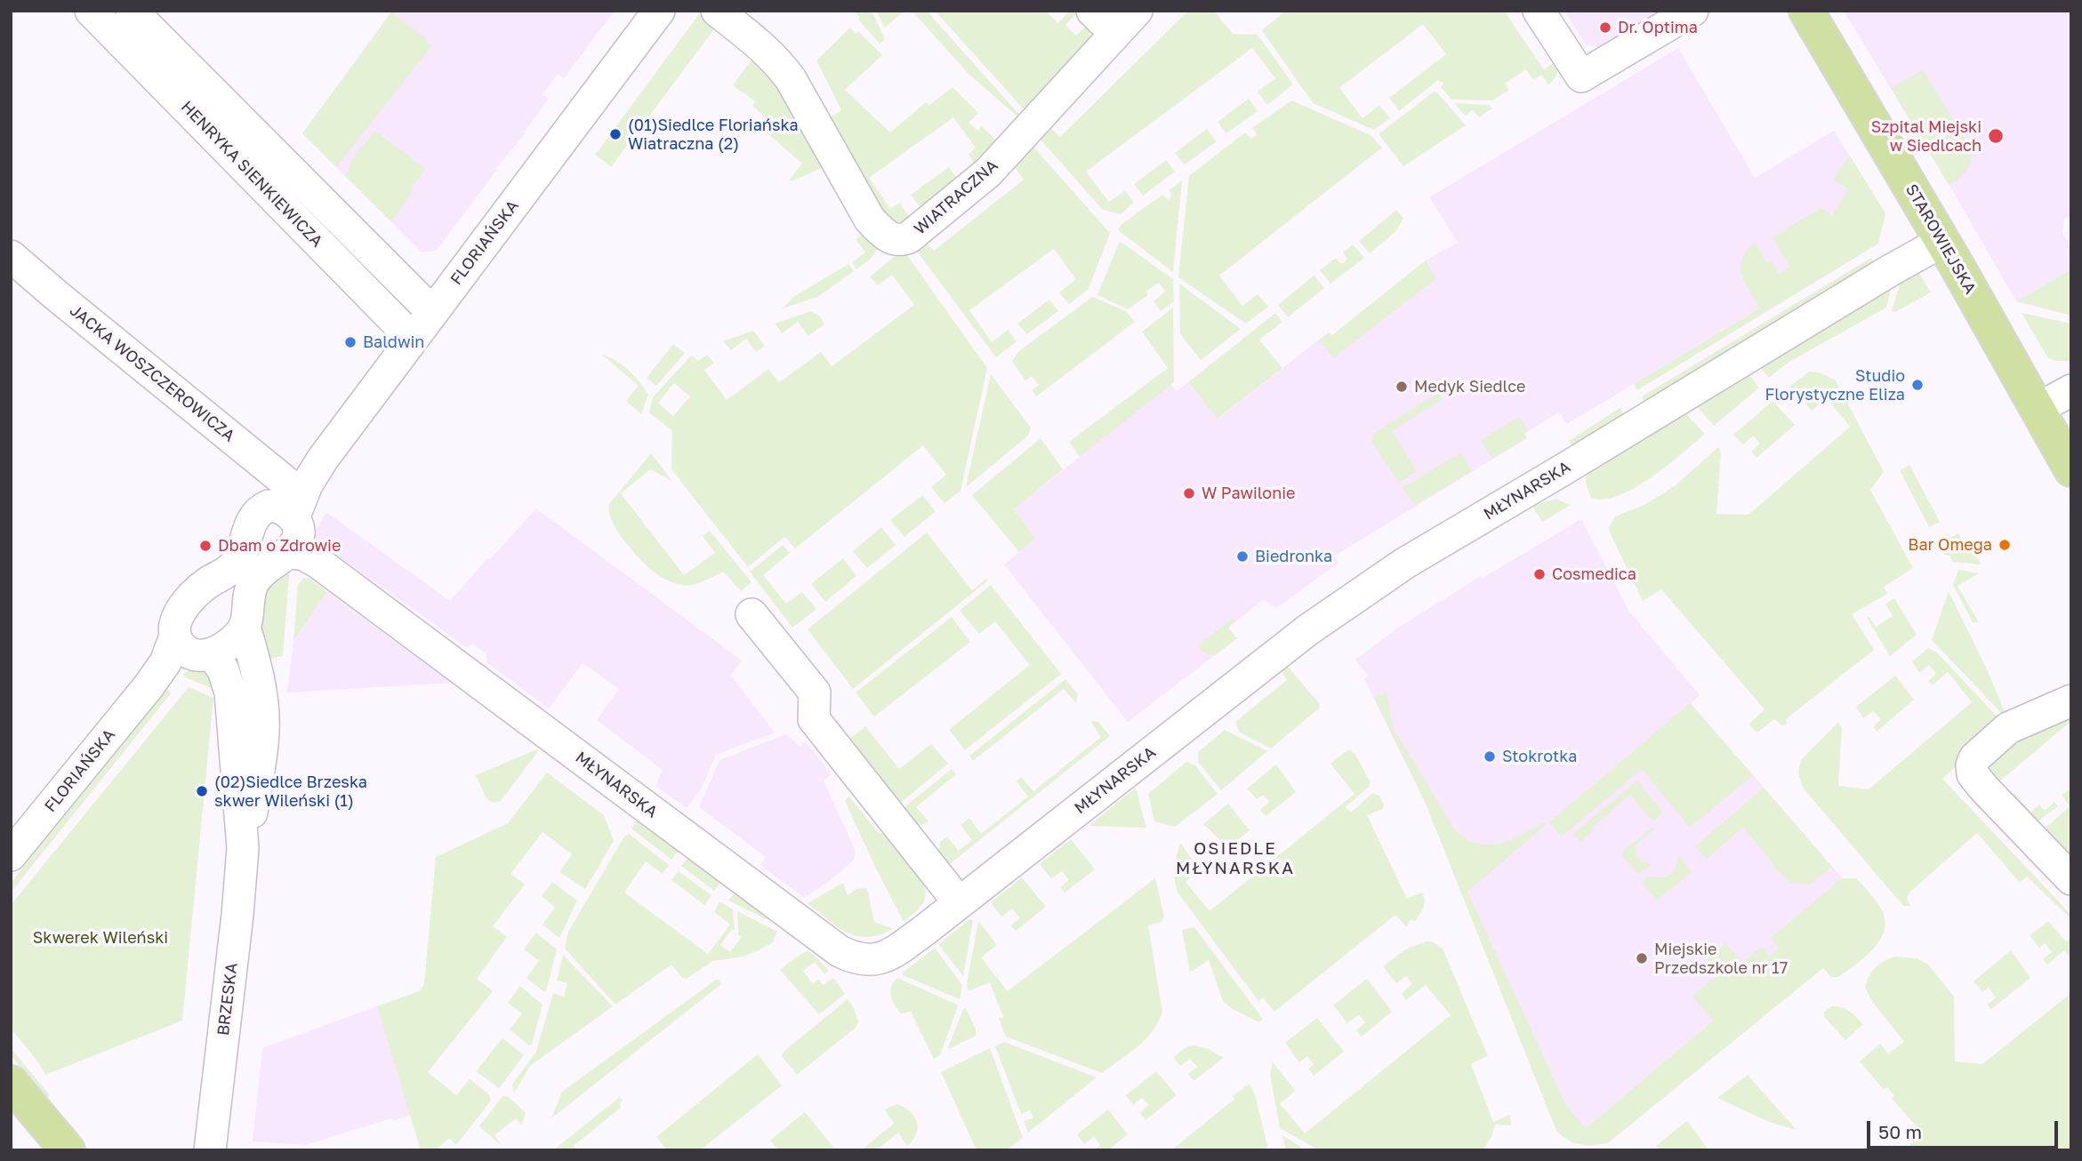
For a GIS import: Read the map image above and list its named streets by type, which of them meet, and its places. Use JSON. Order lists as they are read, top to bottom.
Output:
{
  "streets": {
    "main road": ["STAROWIEJSKA"],
    "street": [
      "HENRYKA SIENKIEWICZA",
      "WIATRACZNA",
      "FLORIAŃSKA",
      "JACKA WOSZCZEROWICZA",
      "MŁYNARSKA",
      "BRZESKA"
    ]
  },
  "crossings": [
    ["HENRYKA SIENKIEWICZA", "FLORIAŃSKA"],
    ["STAROWIEJSKA", "MŁYNARSKA"],
    ["FLORIAŃSKA", "JACKA WOSZCZEROWICZA"],
    ["FLORIAŃSKA", "MŁYNARSKA"],
    ["FLORIAŃSKA", "BRZESKA"],
    ["JACKA WOSZCZEROWICZA", "MŁYNARSKA"]
  ],
  "districts": ["OSIEDLE MŁYNARSKA"],
  "parks": ["Skwerek Wileński"],
  "places": [
    "Dr. Optima",
    "(01)Siedlce Floriańska Wiatraczna (2)",
    "Szpital Miejski w Siedlcach",
    "Baldwin",
    "Studio Florystyczne Eliza",
    "Medyk Siedlce",
    "W Pawilonie",
    "Bar Omega",
    "Dbam o Zdrowie",
    "Biedronka",
    "Cosmedica",
    "Stokrotka",
    "(02)Siedlce Brzeska skwer Wileński (1)",
    "Miejskie Przedszkole nr 17"
  ],
  "scale_bar": "50 m"
}
